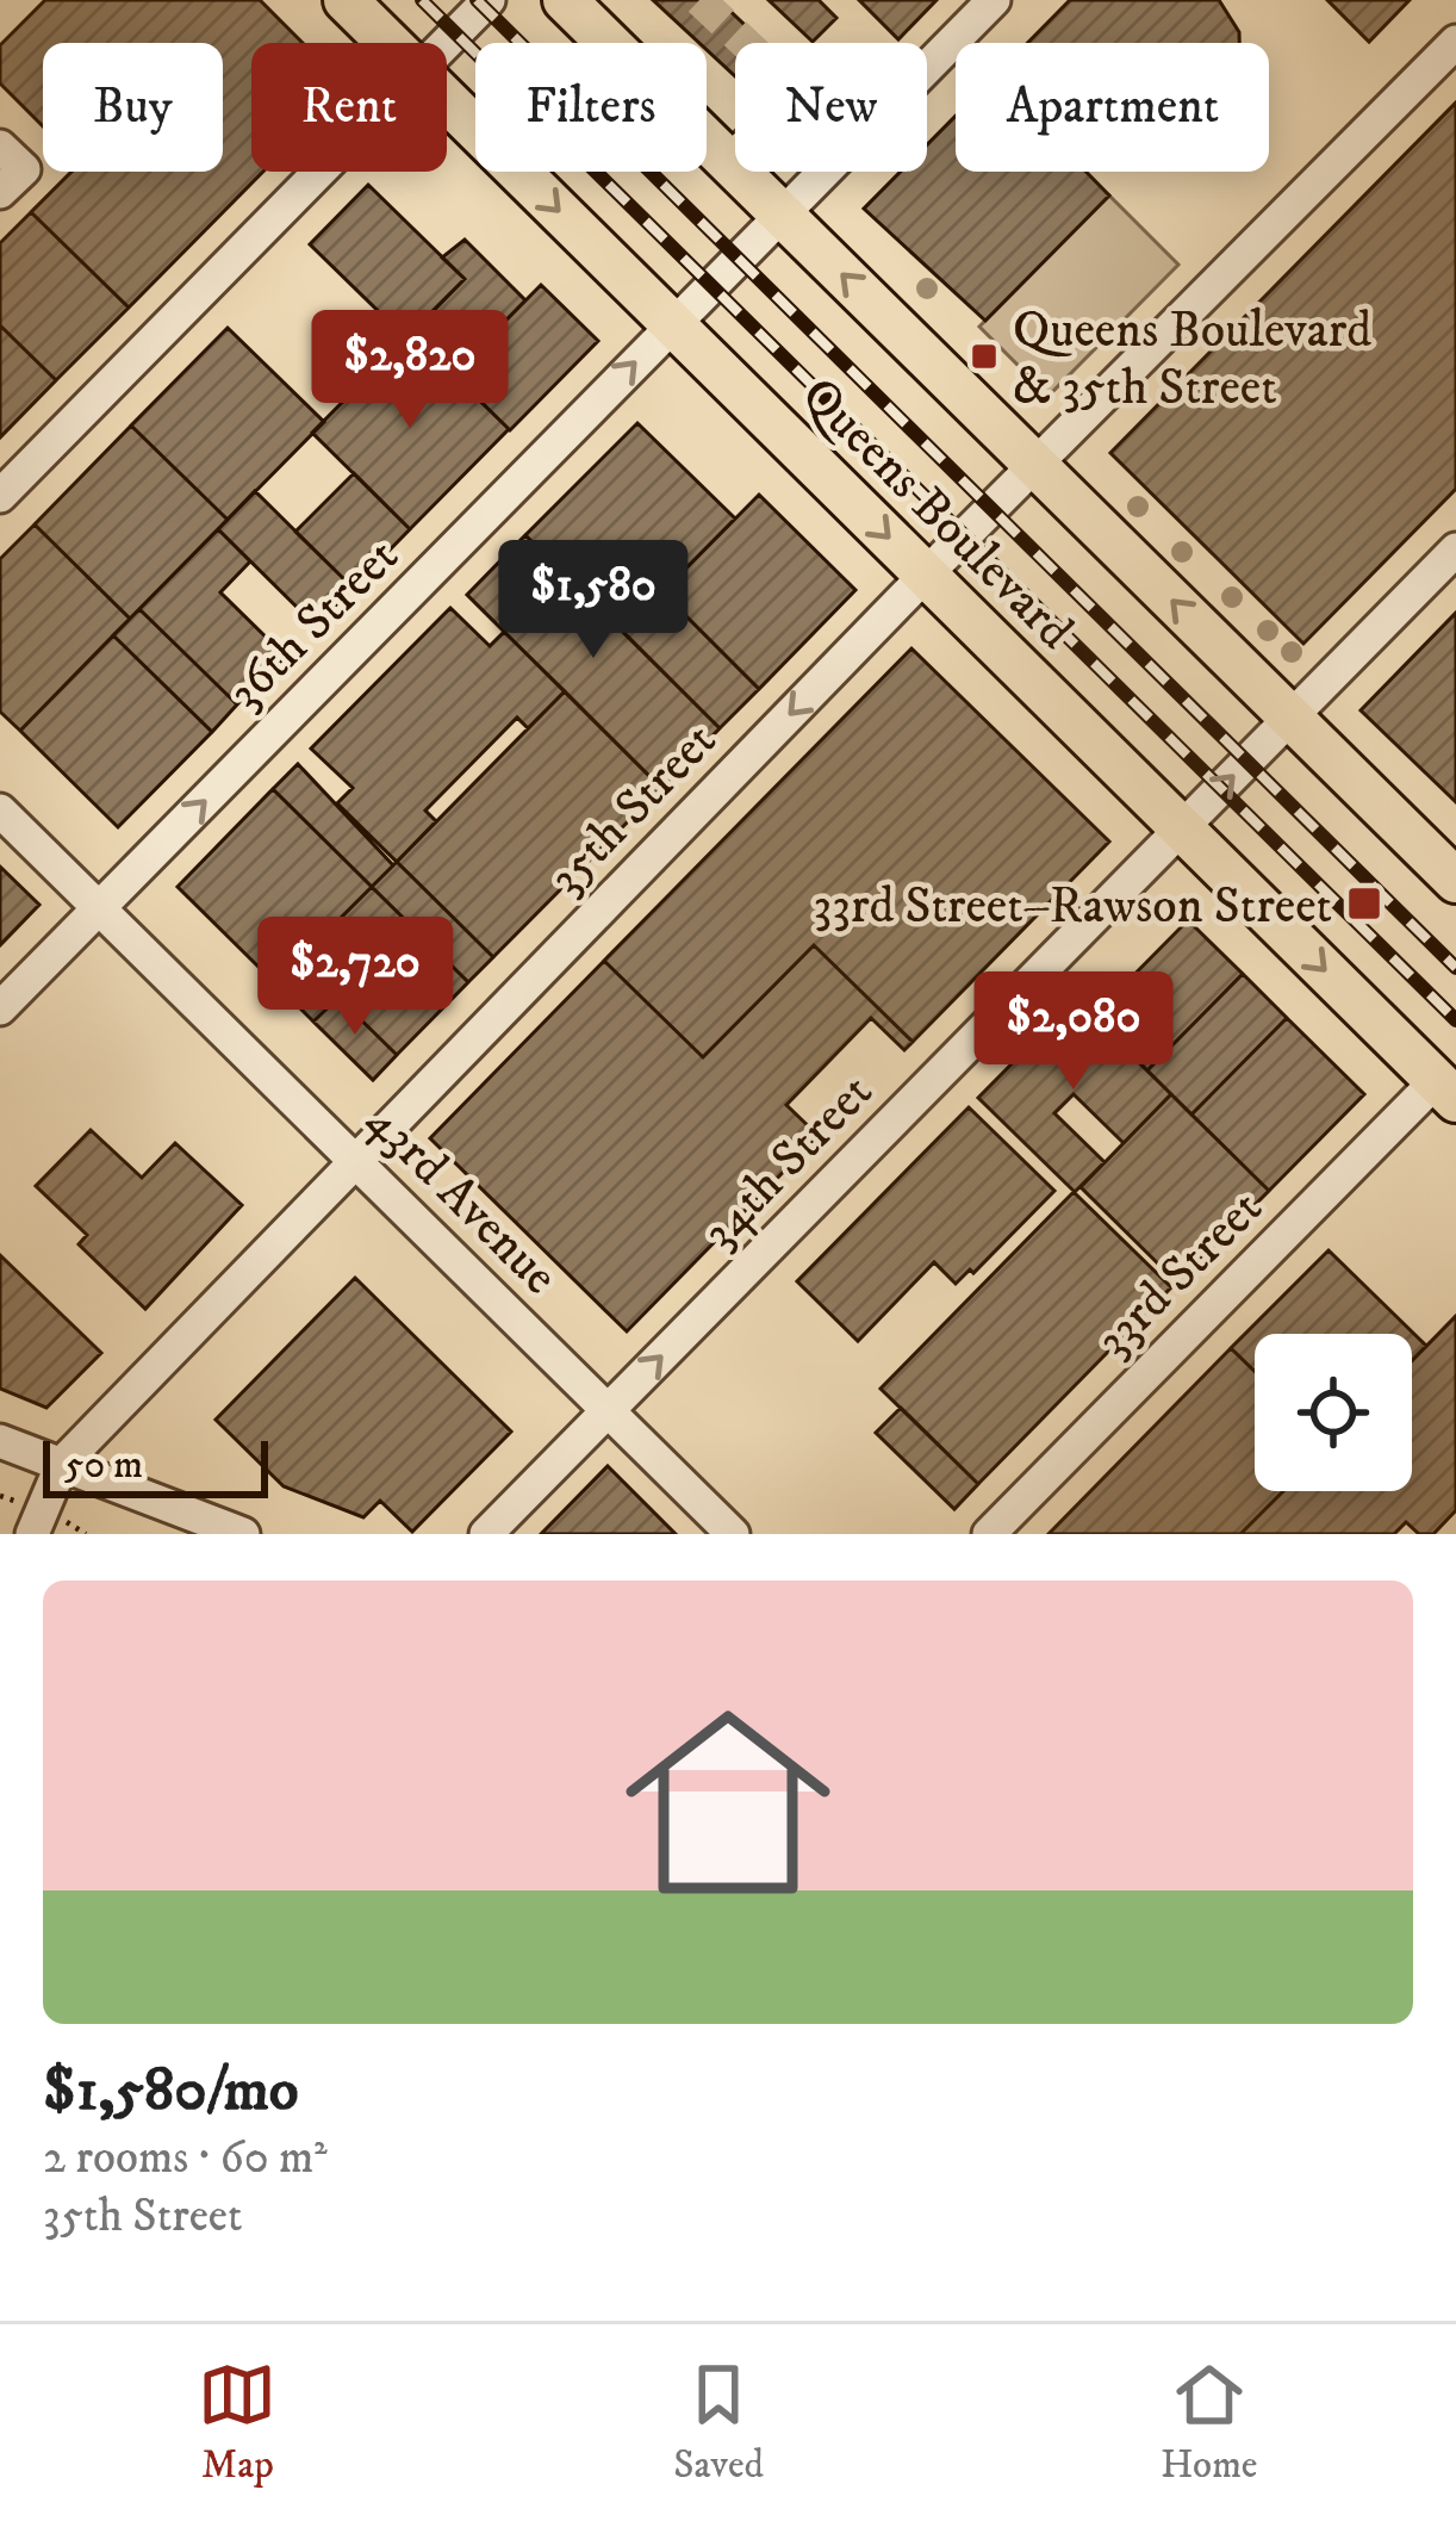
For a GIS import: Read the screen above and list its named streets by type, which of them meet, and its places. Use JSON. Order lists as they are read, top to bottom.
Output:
{
  "streets": {
    "main road": ["Queens Boulevard"],
    "street": [
      "36th Street",
      "35th Street",
      "34th Street",
      "43rd Avenue",
      "33rd Street"
    ]
  },
  "crossings": [
    ["Queens Boulevard", "36th Street"],
    ["Queens Boulevard", "35th Street"],
    ["Queens Boulevard", "34th Street"],
    ["Queens Boulevard", "33rd Street"],
    ["36th Street", "43rd Avenue"],
    ["35th Street", "43rd Avenue"],
    ["34th Street", "43rd Avenue"]
  ],
  "one_way": ["36th Street", "35th Street", "34th Street"],
  "places": {
    "transit": ["Queens Boulevard & 35th Street", "33rd Street–Rawson Street"]
  },
  "scale_bar": "50 m",
  "page": {
    "chip": [
      "Buy",
      "Rent",
      "Filters",
      "New",
      "Apartment"
    ],
    "price": [
      "$2,820",
      "$1,580",
      "$2,720",
      "$2,080"
    ],
    "scale": "50 m",
    "list": [
      {
        "name": "$1,580/mo",
        "note": "2 rooms · 60 m² · 35th Street"
      }
    ],
    "tabs": ["Map", "Saved", "Home"]
  }
}
